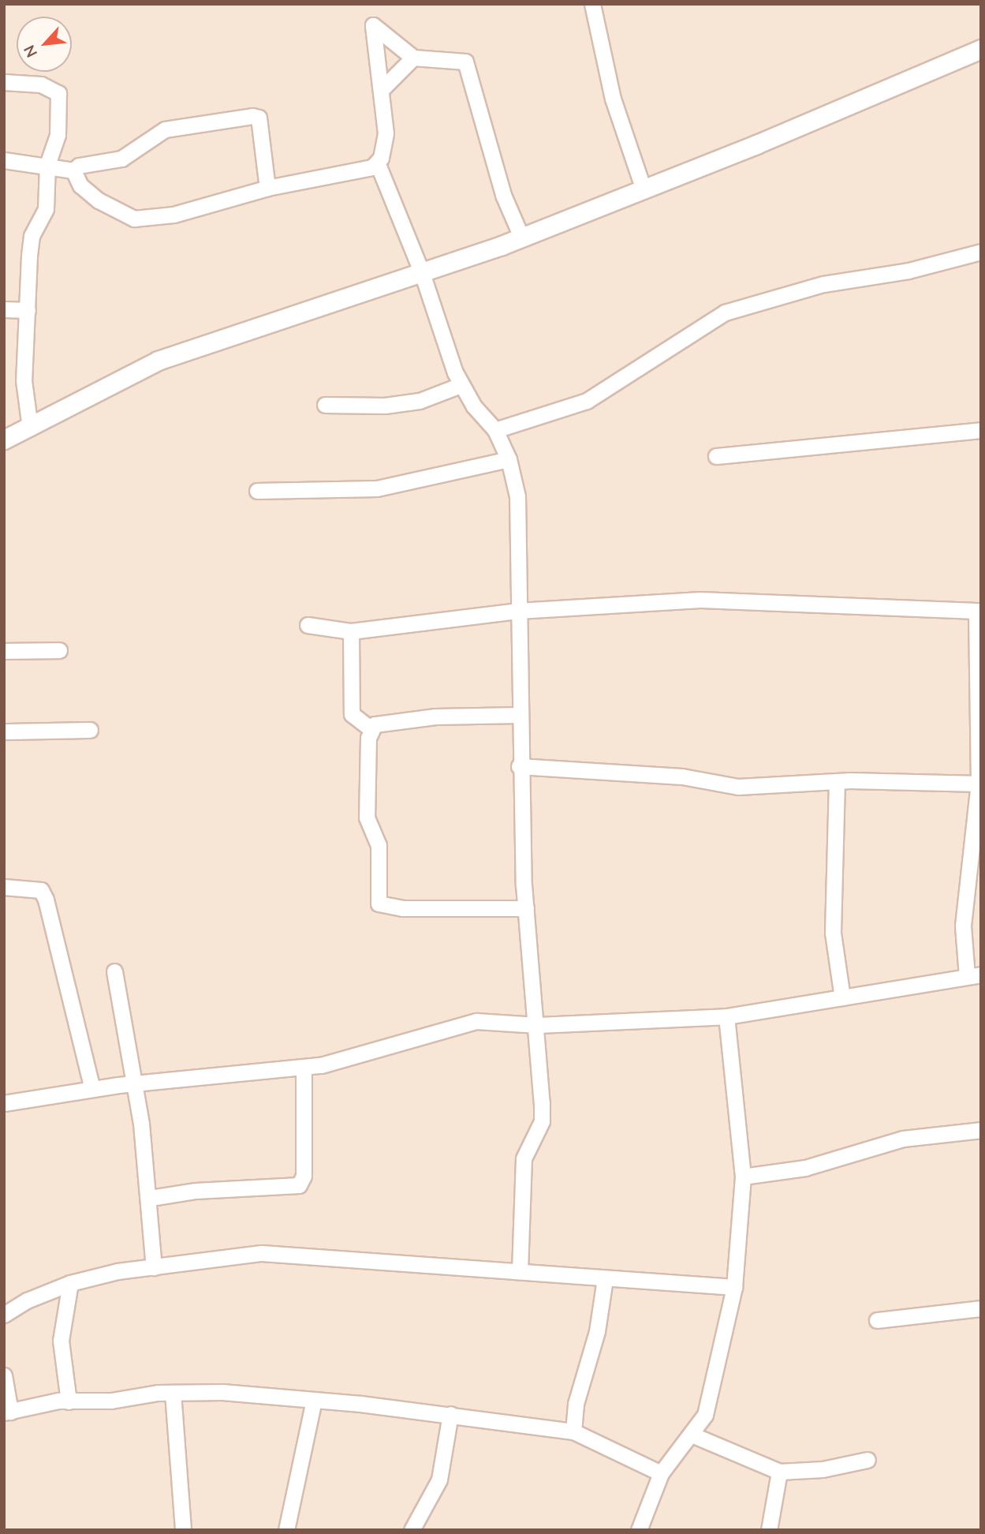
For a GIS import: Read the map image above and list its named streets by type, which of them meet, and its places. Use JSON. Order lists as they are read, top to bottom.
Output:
{
  "north": "bottom left"
}
